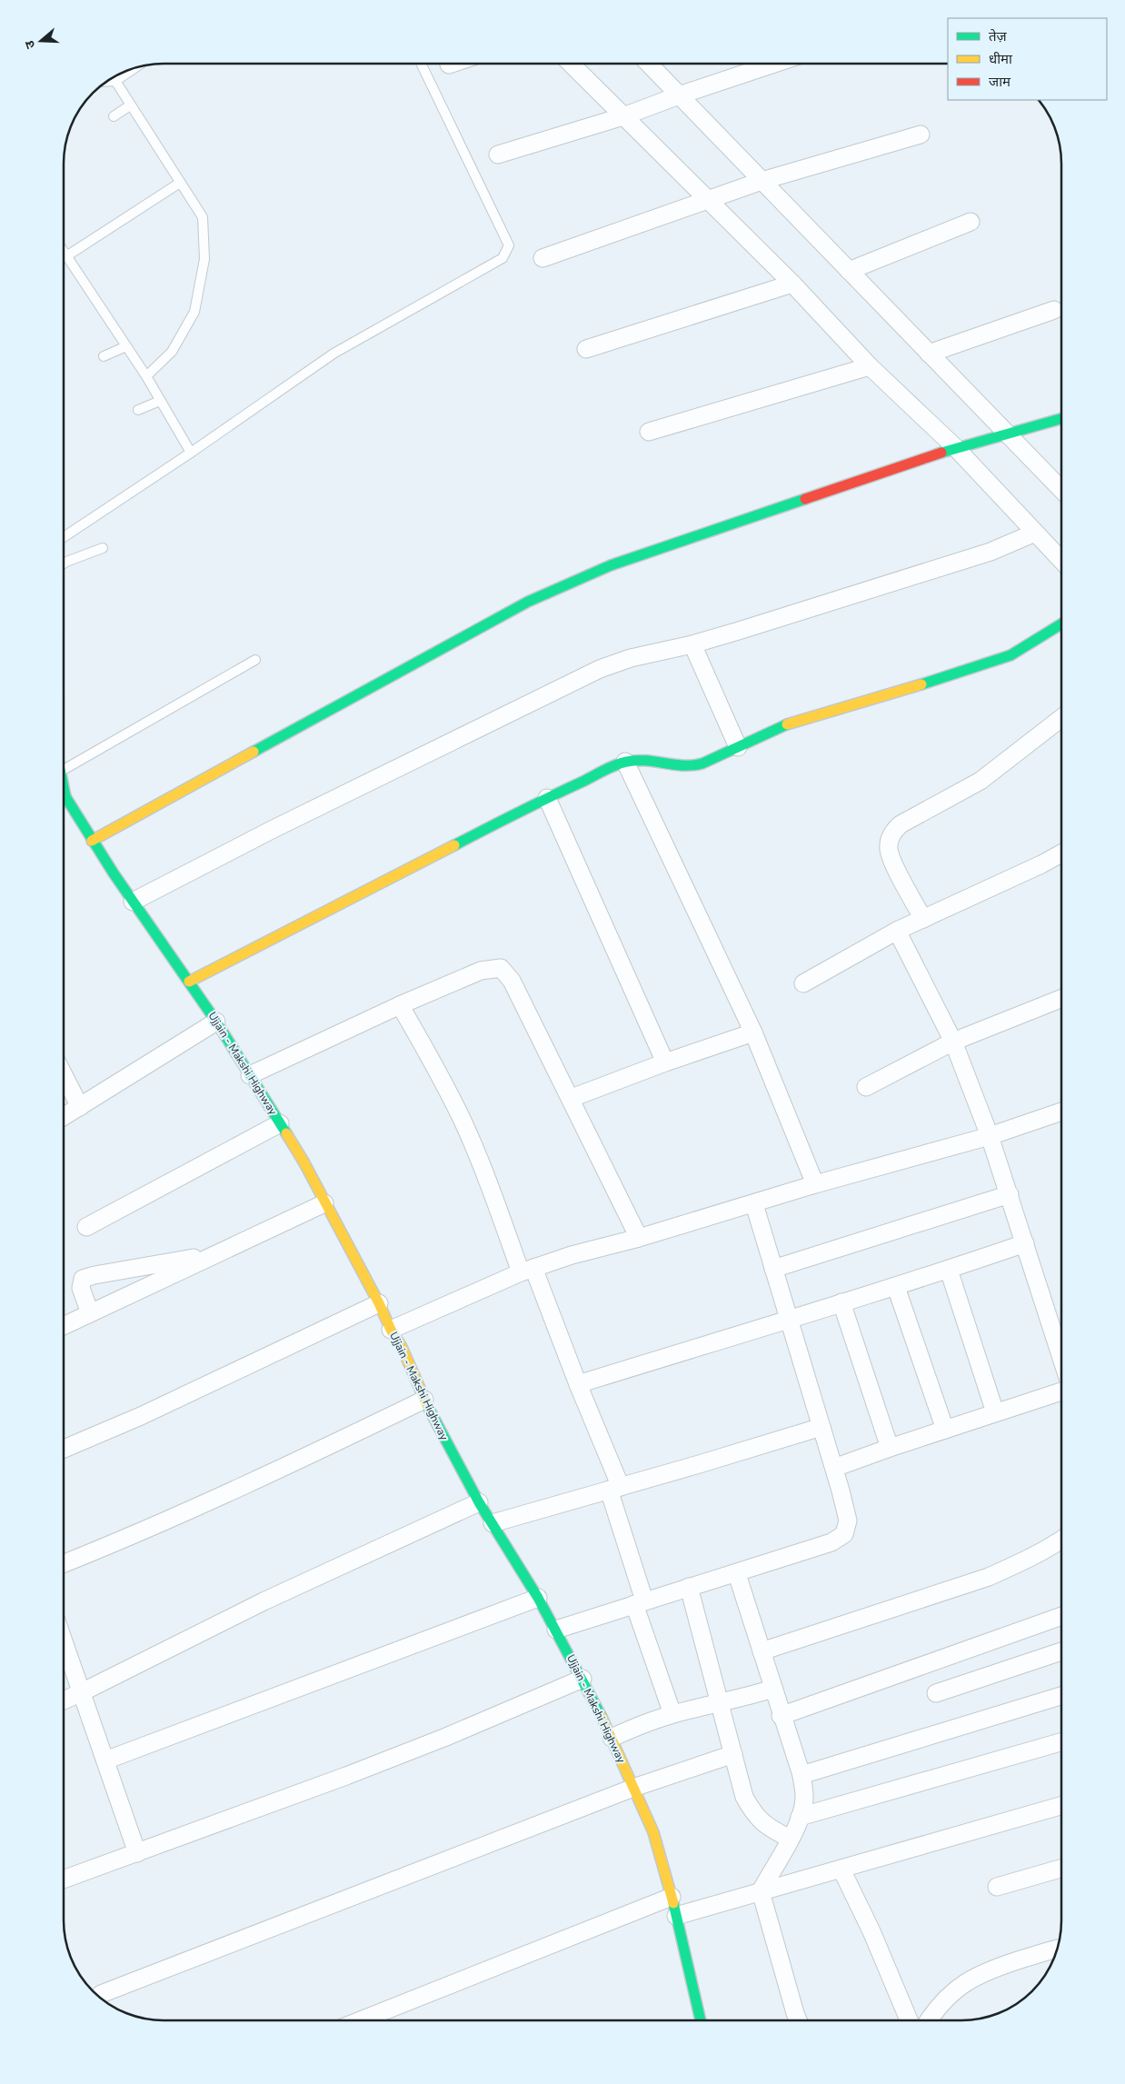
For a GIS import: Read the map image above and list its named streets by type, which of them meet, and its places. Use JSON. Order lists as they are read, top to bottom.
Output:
{
  "streets": {
    "street": ["Ujjain - Makshi Highway"]
  },
  "legend": ["तेज़", "धीमा", "जाम"],
  "north": "left"
}
